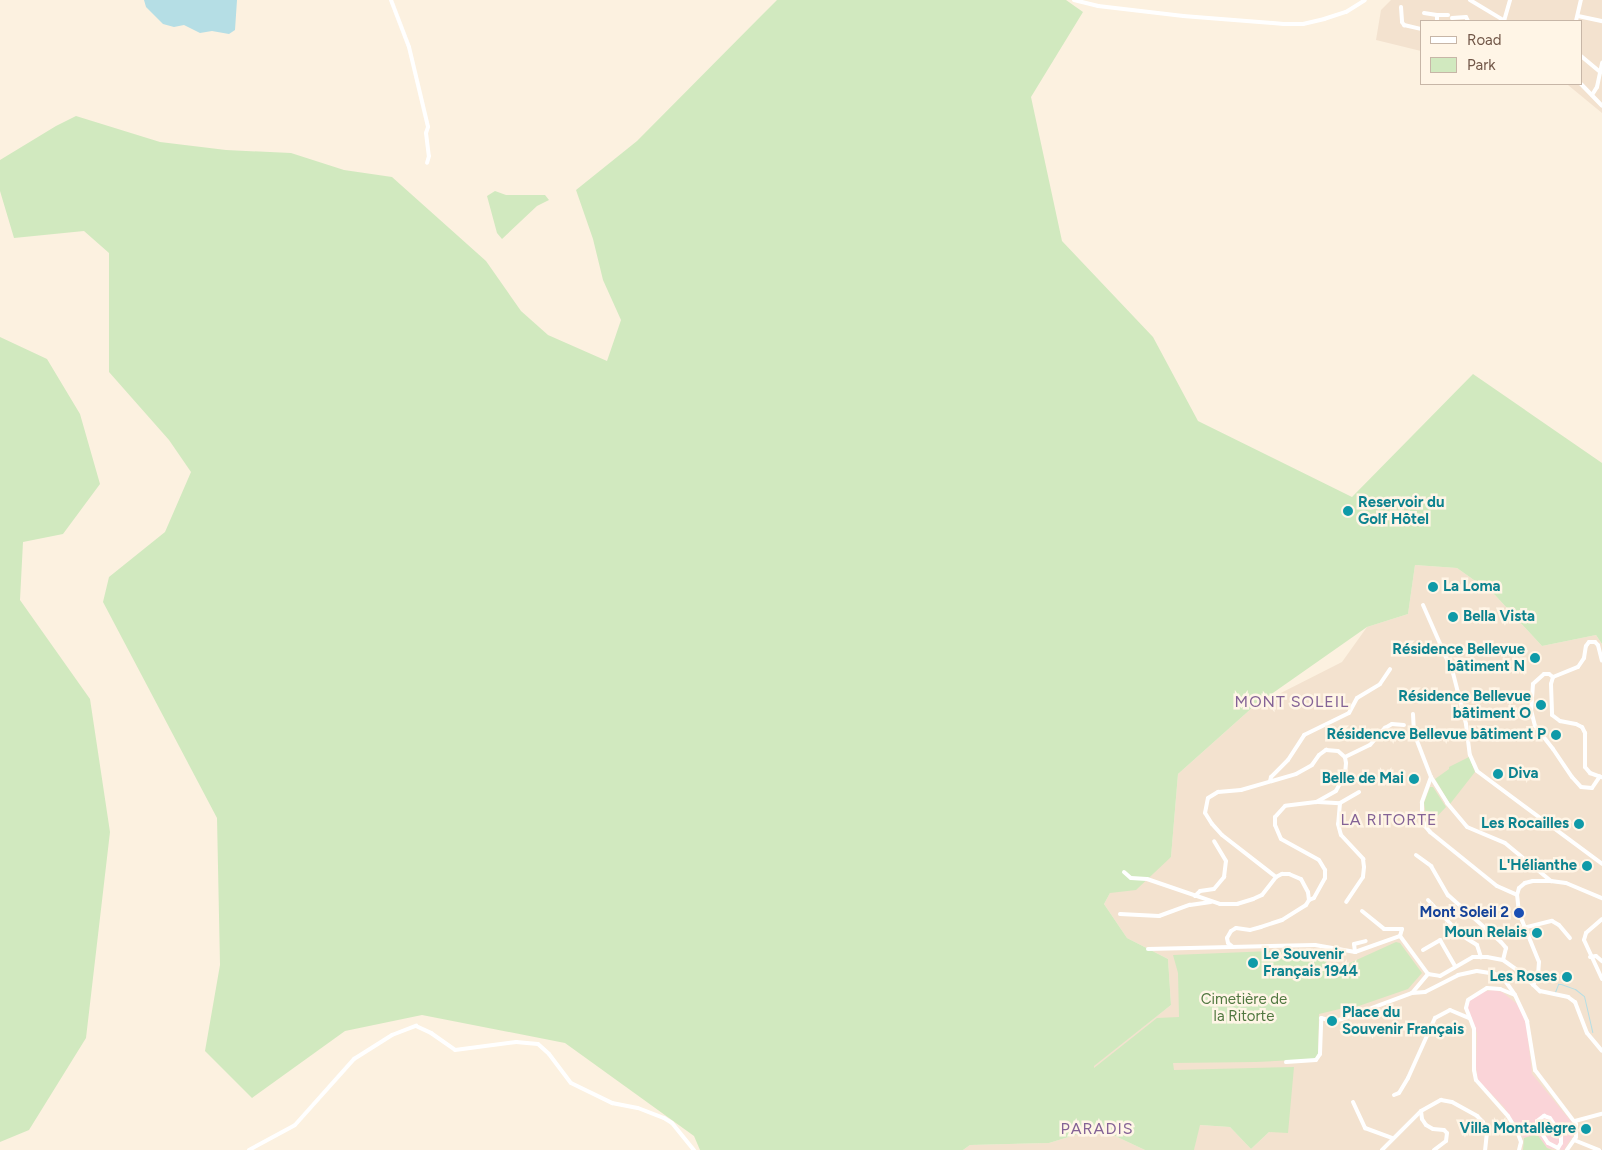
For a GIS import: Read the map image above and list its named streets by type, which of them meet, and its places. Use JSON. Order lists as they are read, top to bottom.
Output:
{
  "districts": ["MONT SOLEIL", "LA RITORTE", "PARADIS"],
  "parks": ["Cimetière de la Ritorte"],
  "places": [
    "Reservoir du Golf Hôtel",
    "La Loma",
    "Bella Vista",
    "Résidence Bellevue bâtiment N",
    "Résidence Bellevue bâtiment O",
    "Résidencve Bellevue bâtiment P",
    "Diva",
    "Belle de Mai",
    "Les Rocailles",
    "L'Hélianthe",
    "Mont Soleil 2",
    "Moun Relais",
    "Le Souvenir Français 1944",
    "Les Roses",
    "Place du Souvenir Français",
    "Villa Montallègre"
  ],
  "legend": ["Road", "Park"]
}
